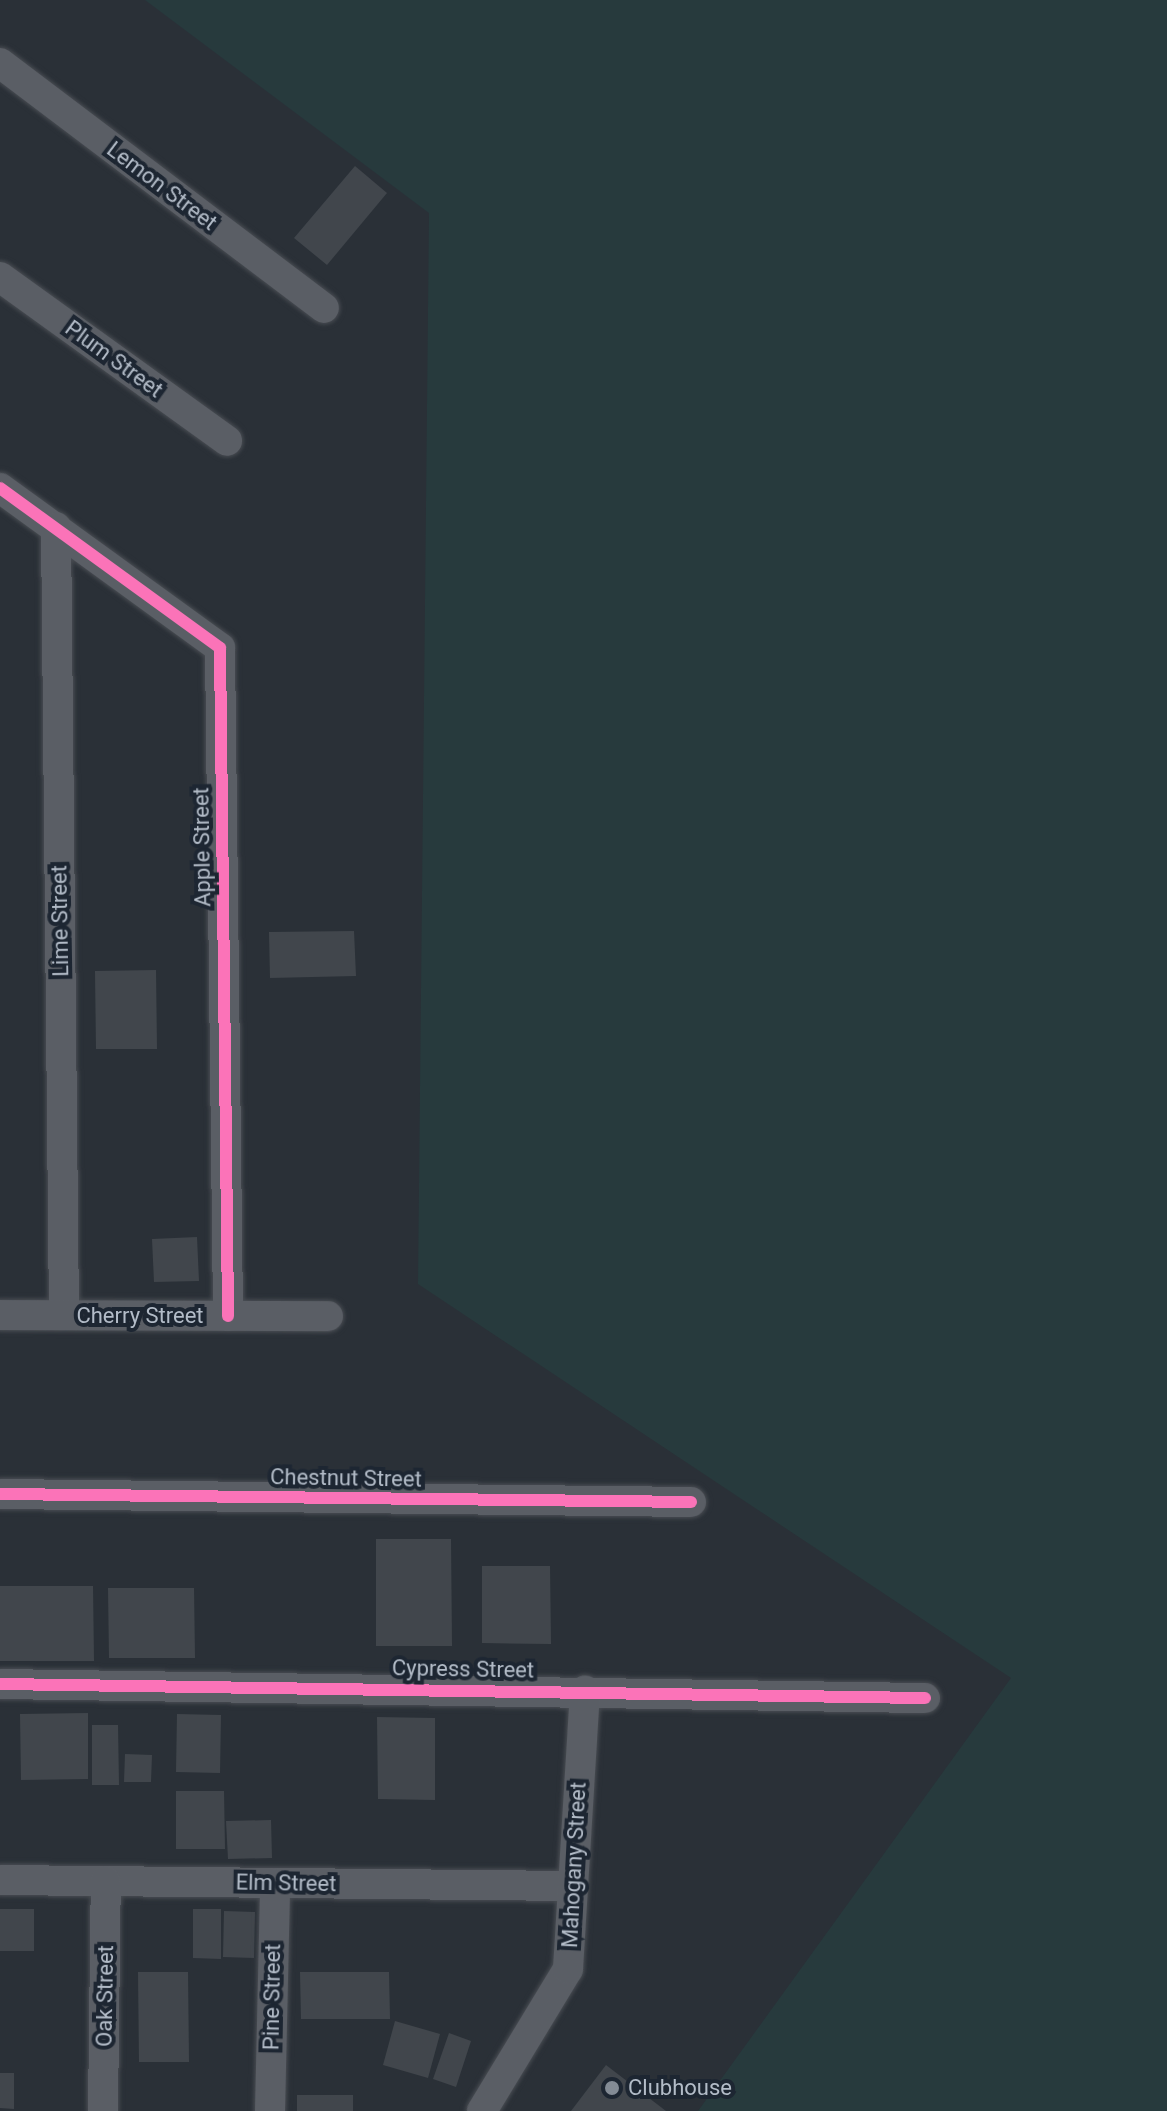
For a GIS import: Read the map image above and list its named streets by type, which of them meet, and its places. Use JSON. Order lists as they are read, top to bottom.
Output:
{
  "streets": {
    "street": [
      "Lemon Street",
      "Plum Street",
      "Apple Street",
      "Lime Street",
      "Cherry Street",
      "Chestnut Street",
      "Cypress Street",
      "Mahogany Street",
      "Elm Street",
      "Oak Street",
      "Pine Street"
    ]
  },
  "crossings": [
    ["Apple Street", "Lime Street"],
    ["Apple Street", "Cherry Street"],
    ["Lime Street", "Cherry Street"],
    ["Cypress Street", "Mahogany Street"],
    ["Mahogany Street", "Elm Street"],
    ["Elm Street", "Oak Street"],
    ["Elm Street", "Pine Street"]
  ],
  "places": ["Clubhouse"]
}
